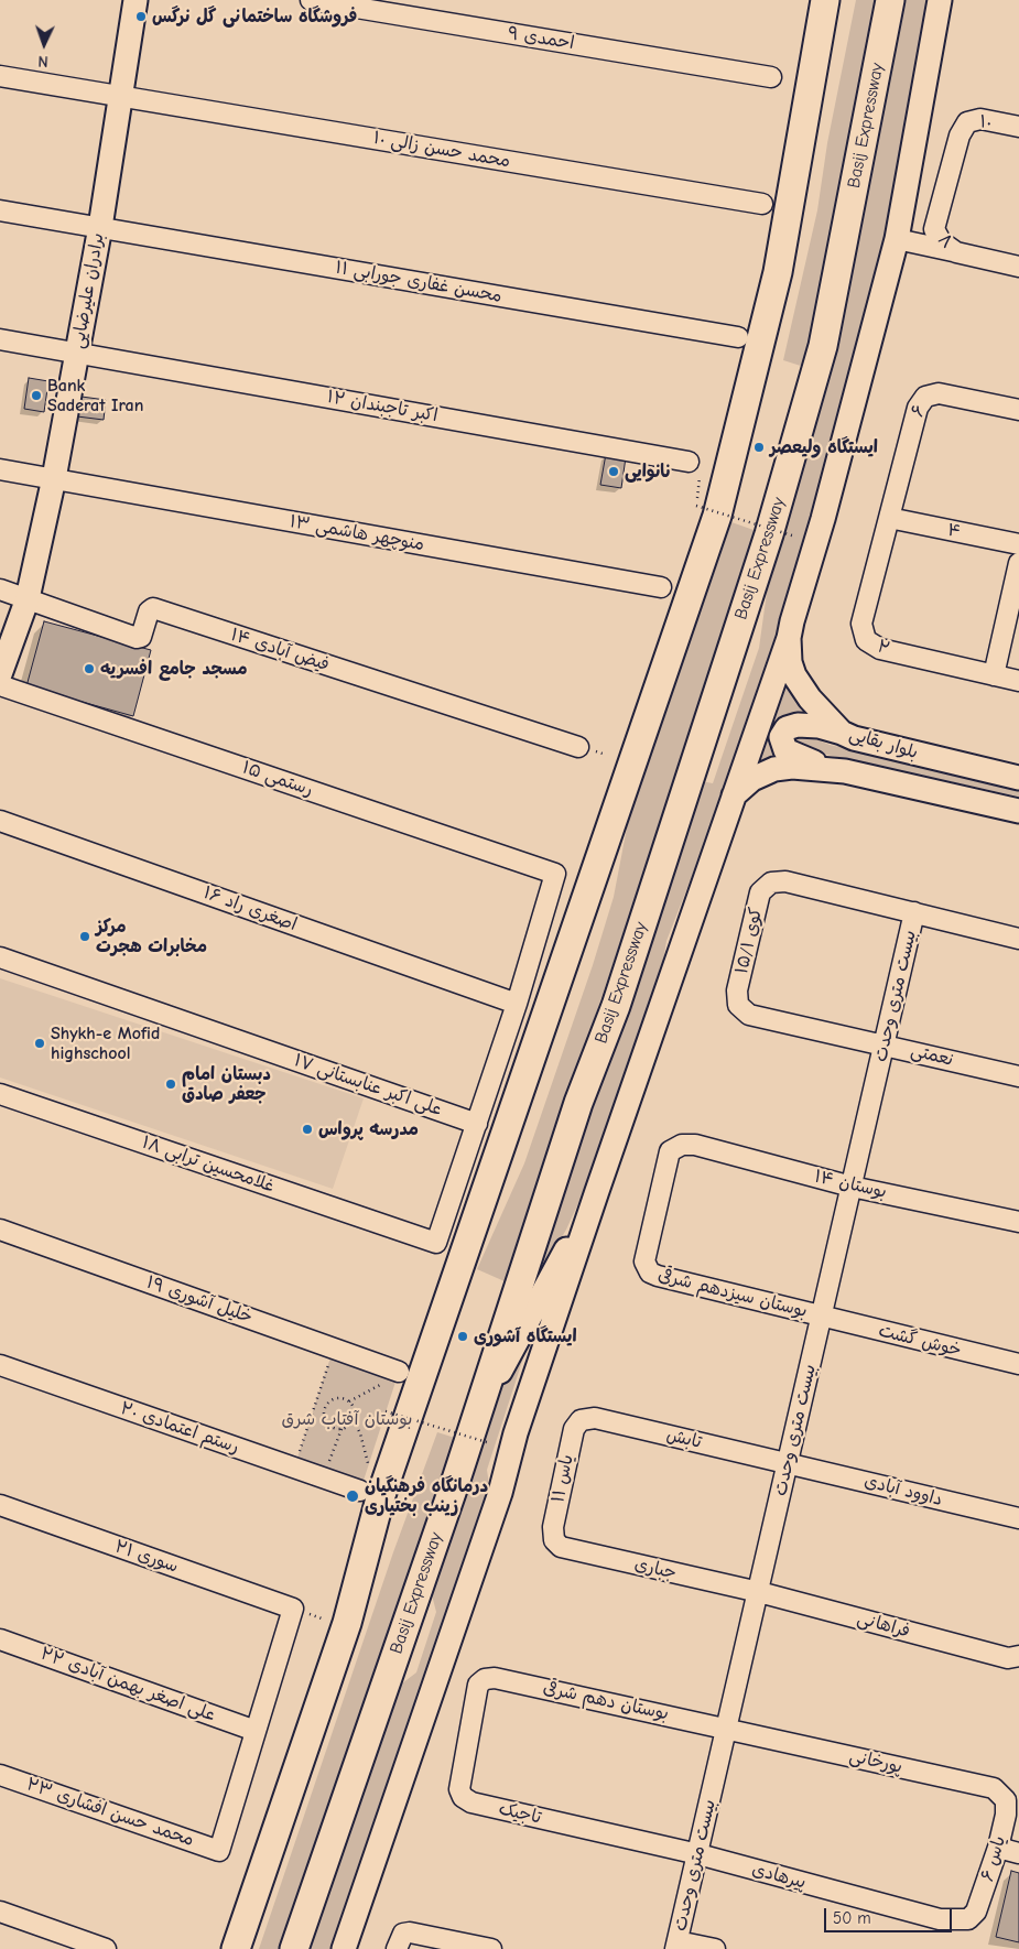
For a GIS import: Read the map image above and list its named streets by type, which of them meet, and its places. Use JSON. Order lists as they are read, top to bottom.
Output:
{
  "streets": {
    "highway": ["Basij Expressway"],
    "main road": ["برادران علیرضایی", "بلوار بقایی"],
    "street": [
      "احمدی ۹",
      "۱۰",
      "محمد حسن زالی ۱۰",
      "۸",
      "محسن غفاری جورابی ۱۱",
      "اکبر تاجبندان ۱۲",
      "۶",
      "۴",
      "منوچهر هاشمی ۱۳",
      "۲",
      "فیض آبادی ۱۴",
      "رستمی ۱۵",
      "اصغری راد ۱۶",
      "کوی ۱۵/۱",
      "بیست متری وحدت",
      "نعمتی",
      "علی اکبر عنابستانی ۱۷",
      "غلامحسین ترابی ۱۸",
      "بوستان ۱۴",
      "بوستان سیزدهم شرقی",
      "خلیل آشوری ۱۹",
      "خوش گشت",
      "رستم اعتمادی ۲۰",
      "تابش",
      "یاس ۱۱",
      "داوود آبادی",
      "سوری ۲۱",
      "جباری",
      "فراهانی",
      "علی اصغر بهمن آبادی ۲۲",
      "بوستان دهم شرقی",
      "پورخانی",
      "محمد حسن افشاری ۲۳",
      "تاجیک",
      "یاس ۶",
      "پیرهادی"
    ]
  },
  "crossings": [
    ["۱۰", "۸"],
    ["محمد حسن زالی ۱۰", "برادران علیرضایی"],
    ["محسن غفاری جورابی ۱۱", "برادران علیرضایی"],
    ["برادران علیرضایی", "اکبر تاجبندان ۱۲"],
    ["برادران علیرضایی", "منوچهر هاشمی ۱۳"],
    ["برادران علیرضایی", "فیض آبادی ۱۴"],
    ["۶", "۴"],
    ["۶", "۲"],
    ["۴", "۲"],
    ["رستمی ۱۵", "اصغری راد ۱۶"],
    ["کوی ۱۵/۱", "بیست متری وحدت"],
    ["کوی ۱۵/۱", "نعمتی"],
    ["بیست متری وحدت", "نعمتی"],
    ["بیست متری وحدت", "بوستان ۱۴"],
    ["بیست متری وحدت", "بوستان سیزدهم شرقی"],
    ["بیست متری وحدت", "خوش گشت"],
    ["بیست متری وحدت", "تابش"],
    ["بیست متری وحدت", "داوود آبادی"],
    ["بیست متری وحدت", "جباری"],
    ["بیست متری وحدت", "فراهانی"],
    ["بیست متری وحدت", "بوستان دهم شرقی"],
    ["بیست متری وحدت", "پورخانی"],
    ["بیست متری وحدت", "تاجیک"],
    ["بیست متری وحدت", "پیرهادی"],
    ["علی اکبر عنابستانی ۱۷", "غلامحسین ترابی ۱۸"],
    ["بوستان ۱۴", "بوستان سیزدهم شرقی"],
    ["بوستان سیزدهم شرقی", "خوش گشت"],
    ["تابش", "یاس ۱۱"],
    ["تابش", "داوود آبادی"],
    ["یاس ۱۱", "جباری"],
    ["سوری ۲۱", "علی اصغر بهمن آبادی ۲۲"],
    ["سوری ۲۱", "محمد حسن افشاری ۲۳"],
    ["جباری", "فراهانی"],
    ["علی اصغر بهمن آبادی ۲۲", "محمد حسن افشاری ۲۳"],
    ["بوستان دهم شرقی", "پورخانی"],
    ["بوستان دهم شرقی", "تاجیک"],
    ["پورخانی", "یاس ۶"],
    ["تاجیک", "پیرهادی"],
    ["یاس ۶", "پیرهادی"]
  ],
  "parks": ["بوستان آفتاب شرق"],
  "places": [
    "فروشگاه ساختمانی گل نرگس",
    "Bank Saderat Iran",
    "ایستگاه ولیعصر",
    "نانوایی",
    "مسجد جامع افسریه",
    "مرکز مخابرات هجرت",
    "Shykh-e Mofid highschool",
    "دبستان امام جعفر صادق",
    "مدرسه پرواس",
    "ایستگاه آشوری",
    "درمانگاه فرهنگیان زینب بختیاری"
  ],
  "scale_bar": "50 m",
  "north": "bottom"
}
